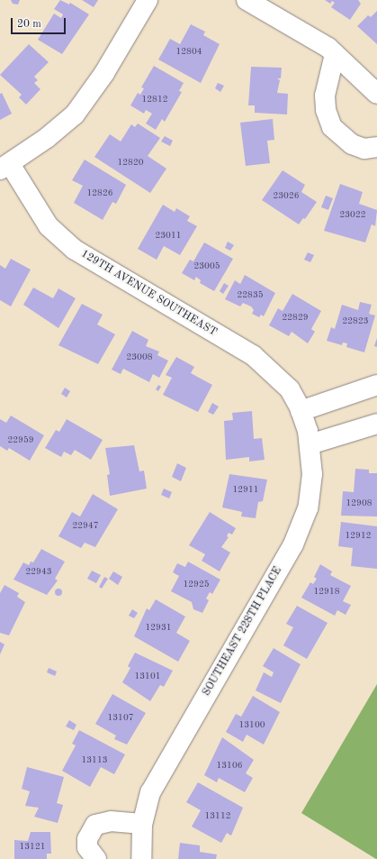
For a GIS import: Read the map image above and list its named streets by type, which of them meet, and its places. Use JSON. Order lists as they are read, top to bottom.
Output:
{
  "streets": {
    "street": ["129TH AVENUE SOUTHEAST", "SOUTHEAST 228TH PLACE"]
  },
  "crossings": [
    ["129TH AVENUE SOUTHEAST", "SOUTHEAST 228TH PLACE"]
  ],
  "house_numbers": [
    "12804",
    "12812",
    "12820",
    "12826",
    "23026",
    "23022",
    "23011",
    "23005",
    "22835",
    "22829",
    "22823",
    "23008",
    "22959",
    "12911",
    "12908",
    "22947",
    "12912",
    "22943",
    "12925",
    "12918",
    "12931",
    "13101",
    "13107",
    "13100",
    "13113",
    "13106",
    "13112",
    "13121"
  ],
  "scale_bar": "20 m"
}
